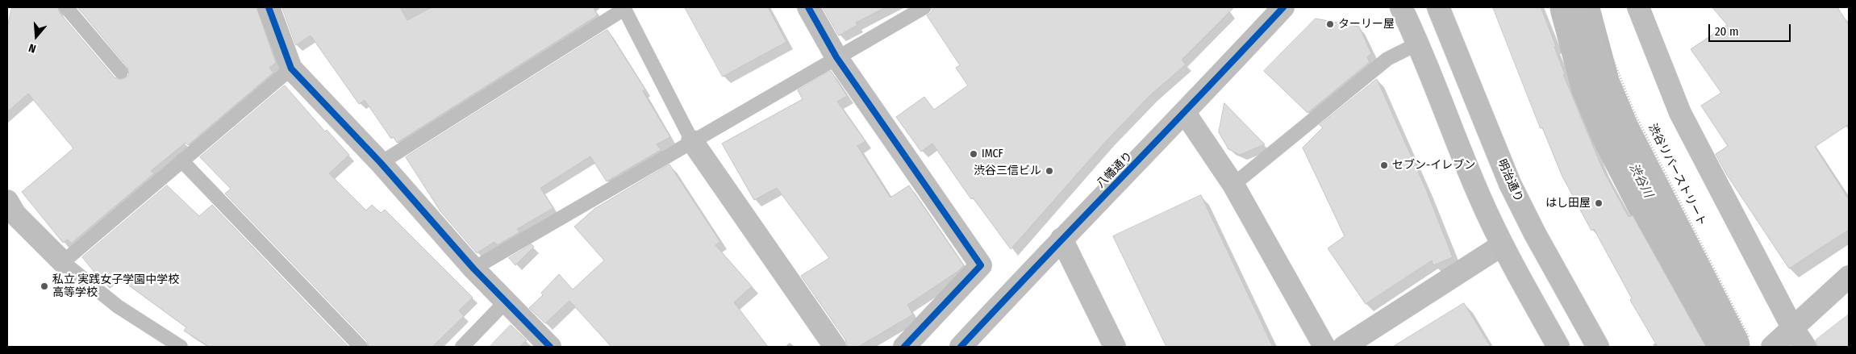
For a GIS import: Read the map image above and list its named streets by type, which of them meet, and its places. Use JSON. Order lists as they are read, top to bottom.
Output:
{
  "streets": {
    "main road": ["明治通り"],
    "street": ["八幡通り"],
    "path": ["渋谷リバーストリート"]
  },
  "water": ["渋谷川"],
  "places": [
    "ターリー屋",
    "IMCF",
    "セブン-イレブン",
    "渋谷三信ビル",
    "はし田屋",
    "私立 実践女子学園中学校 高等学校"
  ],
  "scale_bar": "20 m",
  "north": "bottom"
}
